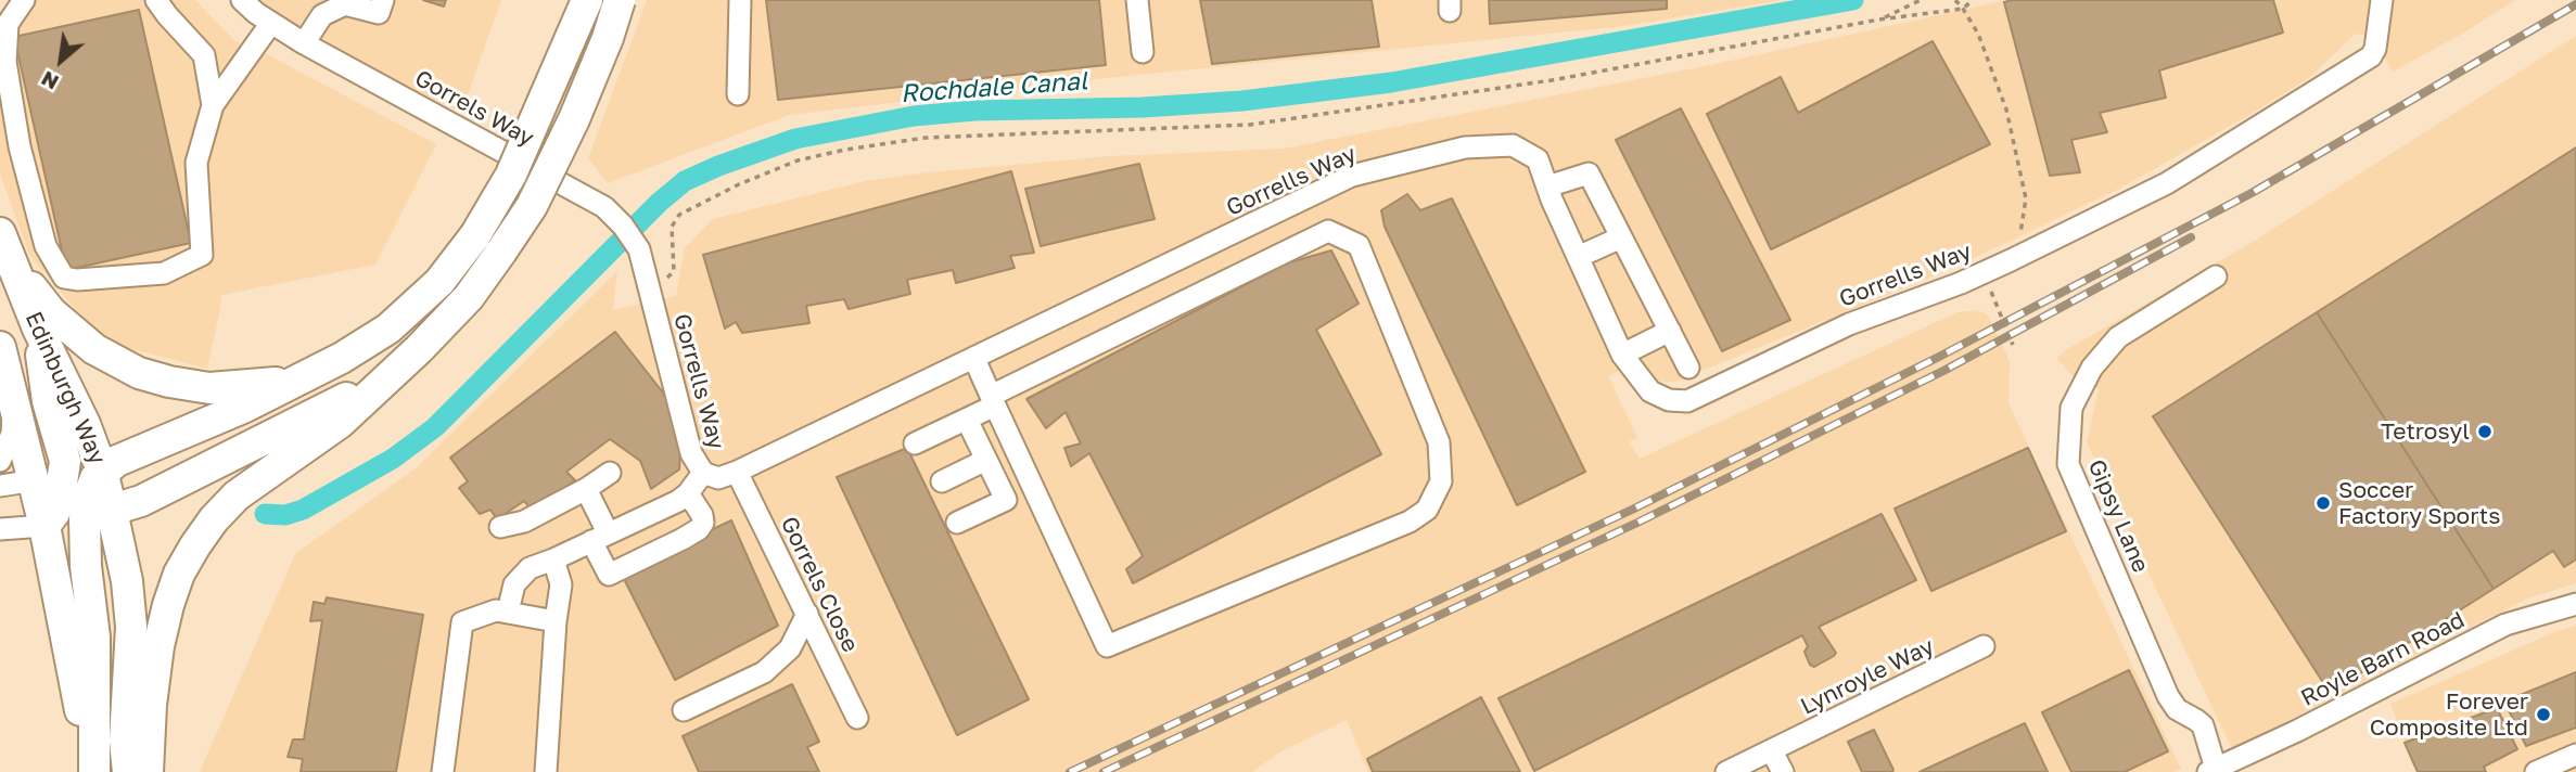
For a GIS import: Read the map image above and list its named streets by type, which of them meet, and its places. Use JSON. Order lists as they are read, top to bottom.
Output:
{
  "streets": {
    "highway": ["Edinburgh Way"],
    "street": [
      "Gorrels Way",
      "Gorrells Way",
      "Gipsy Lane",
      "Gorrels Close",
      "Royle Barn Road",
      "Lynroyle Way"
    ]
  },
  "crossings": [
    ["Gorrels Way", "Gorrells Way"],
    ["Gorrells Way", "Gorrels Close"],
    ["Gipsy Lane", "Royle Barn Road"]
  ],
  "water": ["Rochdale Canal"],
  "places": ["Tetrosyl", "Soccer Factory Sports", "Forever Composite Ltd"],
  "north": "bottom left"
}
